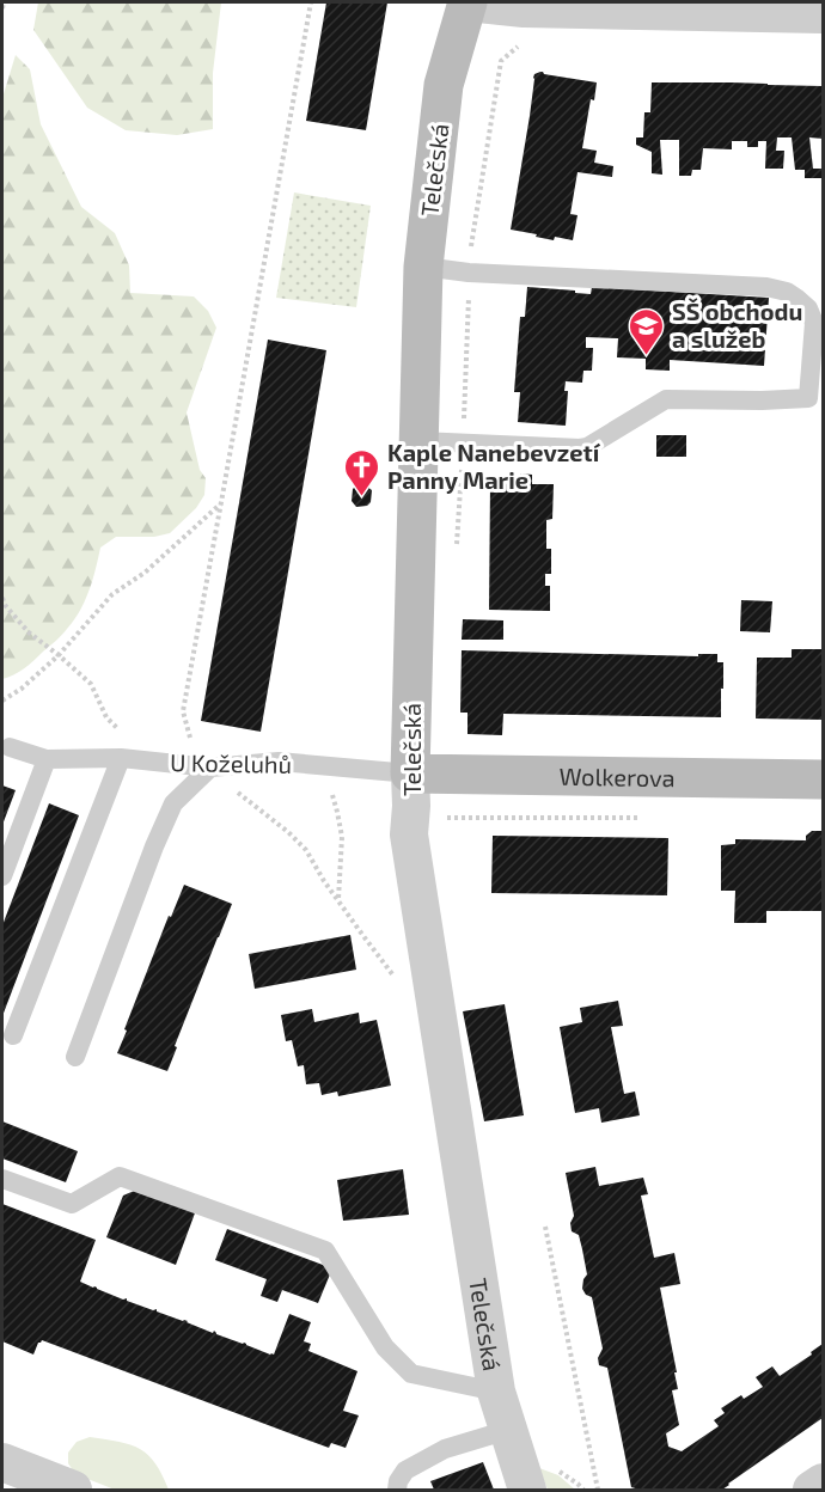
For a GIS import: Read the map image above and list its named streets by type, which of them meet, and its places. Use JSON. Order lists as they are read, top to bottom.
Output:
{
  "streets": {
    "street": ["Telečská", "Wolkerova"],
    "lane": ["U Koželuhů"]
  },
  "crossings": [
    ["Telečská", "U Koželuhů"],
    ["Telečská", "Wolkerova"],
    ["U Koželuhů", "Wolkerova"]
  ],
  "places": {
    "school or university": ["SŠ obchodu a služeb"],
    "church": ["Kaple Nanebevzetí Panny Marie"]
  }
}
